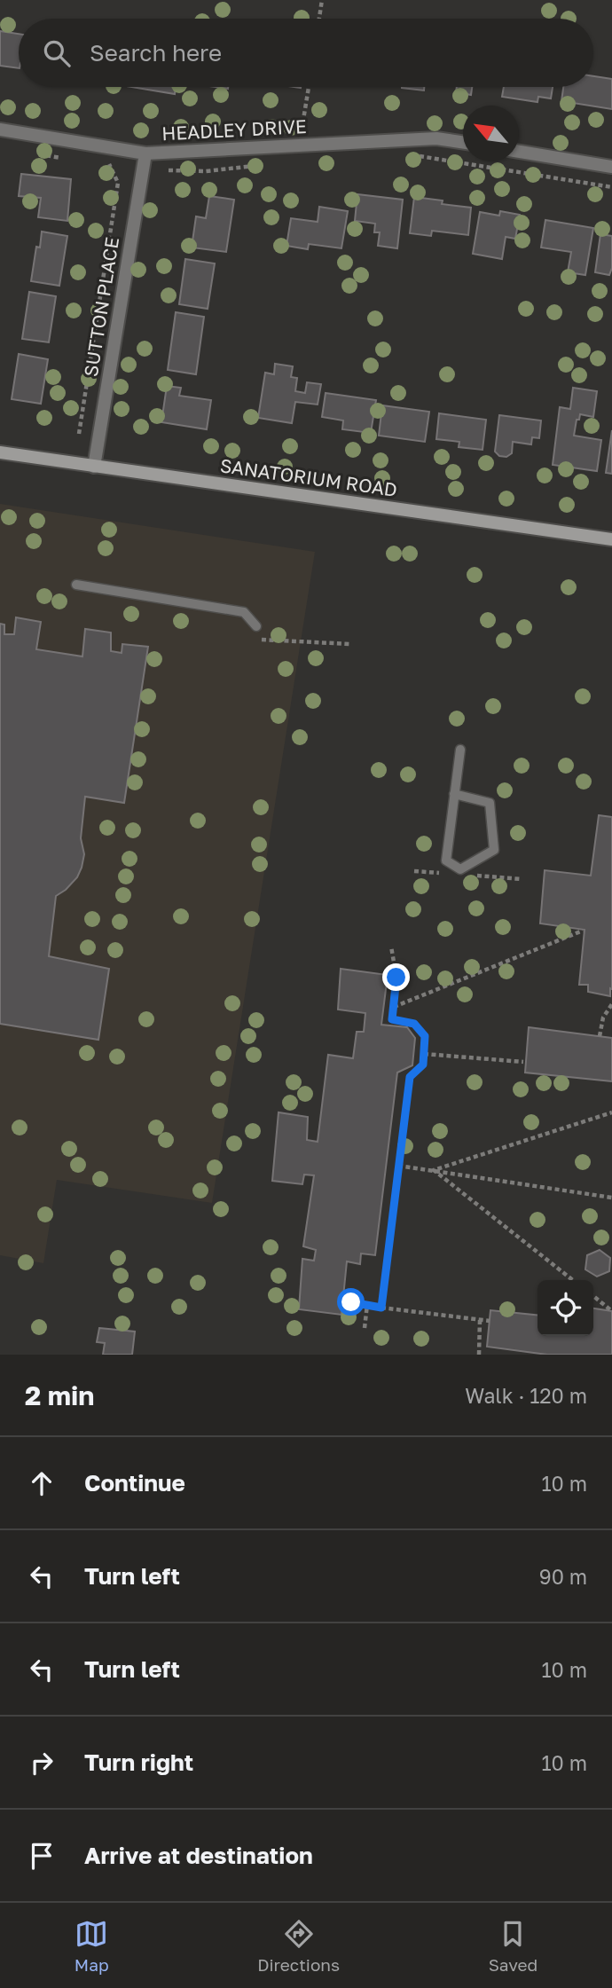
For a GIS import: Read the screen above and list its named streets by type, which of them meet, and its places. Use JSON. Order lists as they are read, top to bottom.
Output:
{
  "streets": {
    "main road": ["SANATORIUM ROAD"],
    "street": ["HEADLEY DRIVE", "SUTTON PLACE"]
  },
  "crossings": [
    ["HEADLEY DRIVE", "SUTTON PLACE"],
    ["SUTTON PLACE", "SANATORIUM ROAD"]
  ],
  "north": "top left",
  "page": {
    "search": "Search here",
    "heading": ["2 min", "Walk · 120 m"],
    "list": [
      ["Continue", "10 m"],
      ["Turn left", "90 m"],
      ["Turn left", "10 m"],
      ["Turn right", "10 m"],
      "Arrive at destination"
    ],
    "nav": ["Map", "Directions", "Saved"]
  }
}
